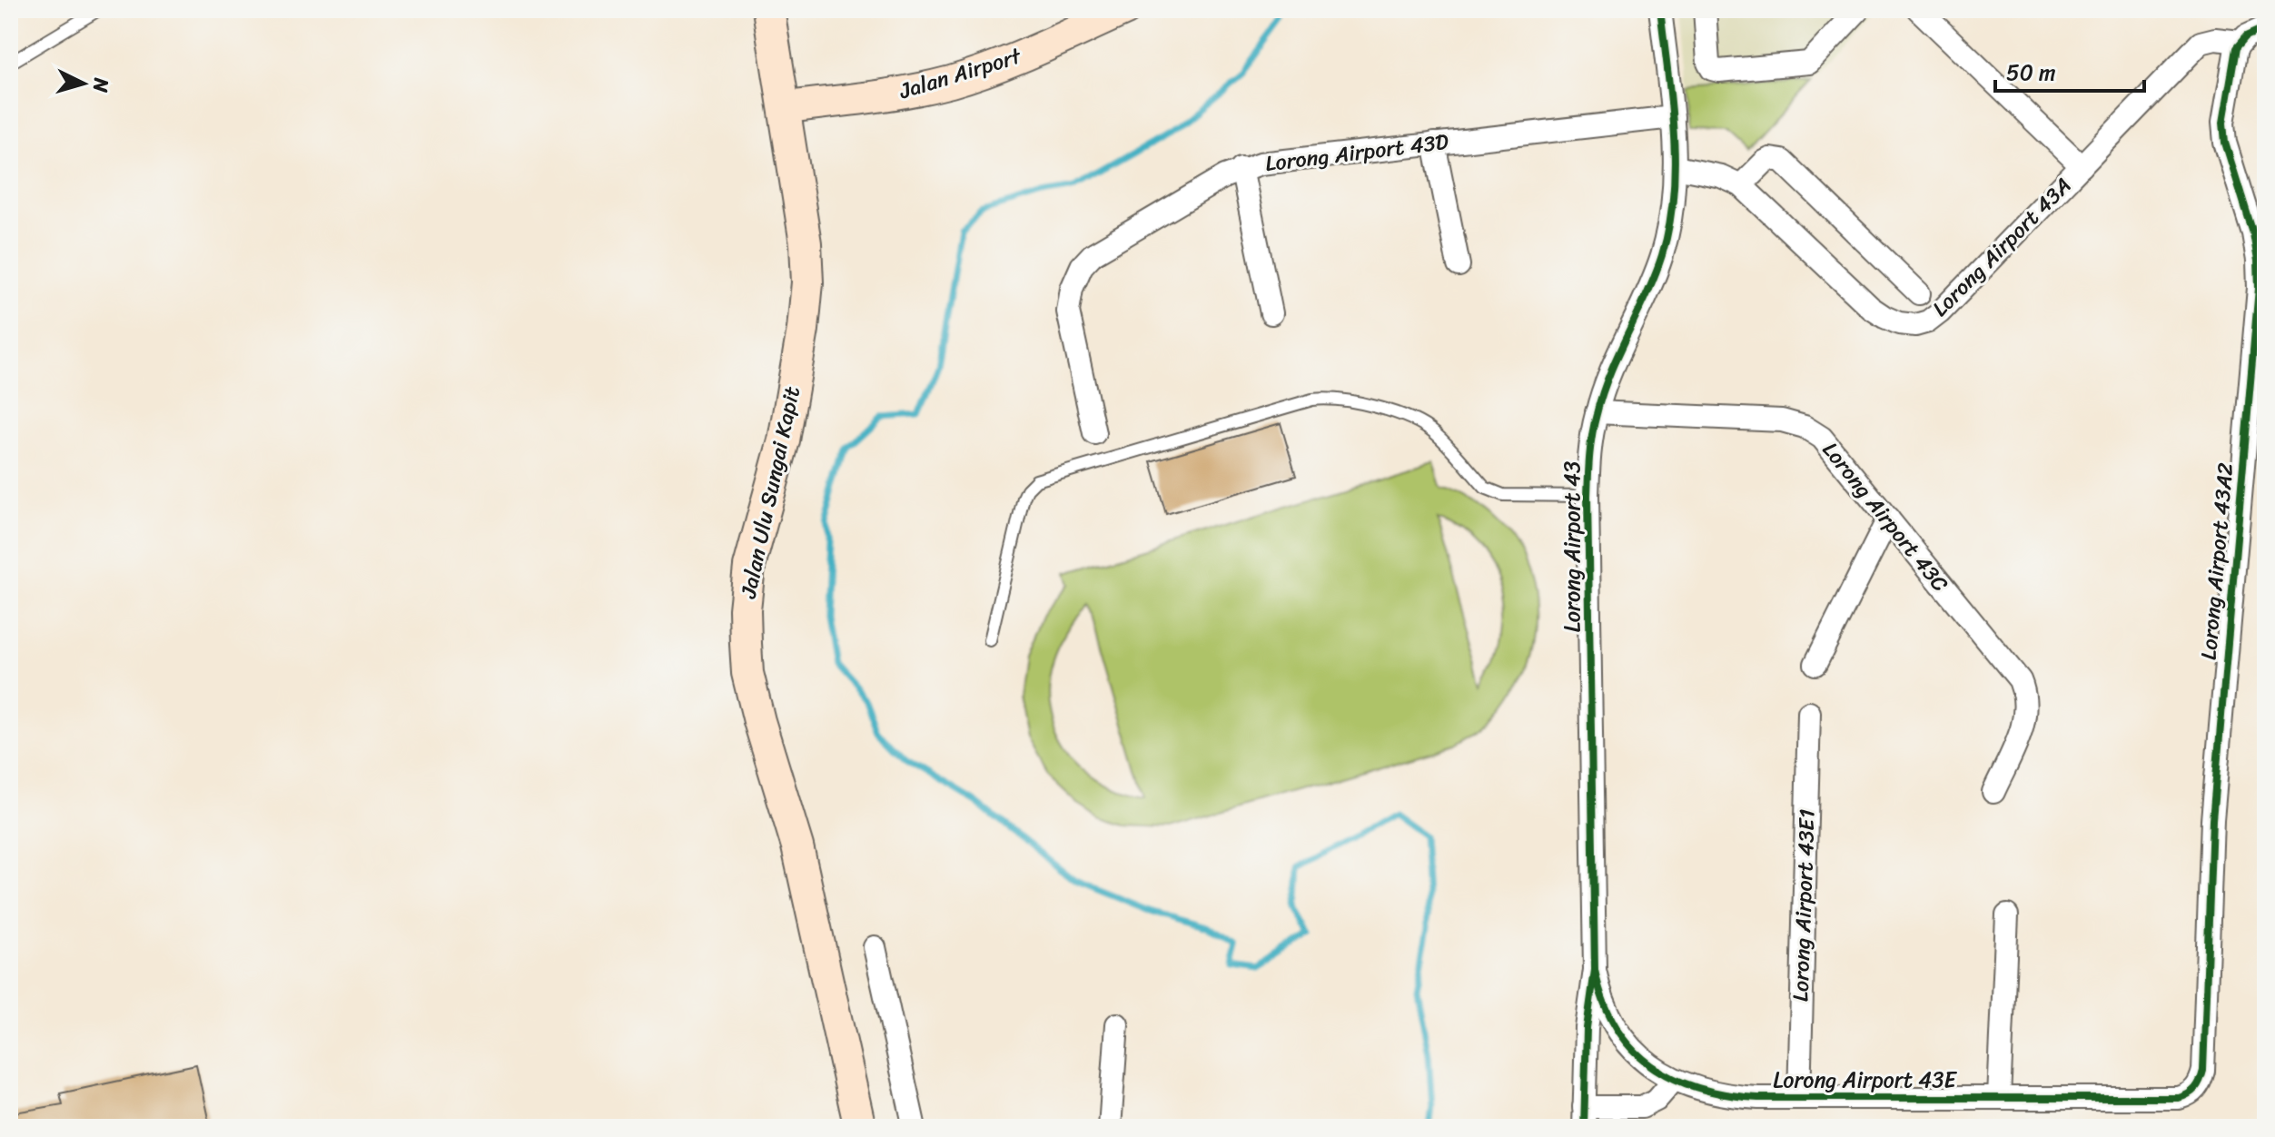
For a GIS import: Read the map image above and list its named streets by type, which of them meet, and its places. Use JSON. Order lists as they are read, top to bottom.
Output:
{
  "streets": {
    "main road": ["Jalan Airport", "Jalan Ulu Sungai Kapit"],
    "street": [
      "Lorong Airport 43D",
      "Lorong Airport 43A",
      "Lorong Airport 43C",
      "Lorong Airport 43",
      "Lorong Airport 43A2",
      "Lorong Airport 43E1",
      "Lorong Airport 43E"
    ]
  },
  "crossings": [
    ["Jalan Airport", "Jalan Ulu Sungai Kapit"],
    ["Lorong Airport 43D", "Lorong Airport 43"],
    ["Lorong Airport 43A", "Lorong Airport 43"],
    ["Lorong Airport 43A", "Lorong Airport 43A2"],
    ["Lorong Airport 43C", "Lorong Airport 43"],
    ["Lorong Airport 43", "Lorong Airport 43E"],
    ["Lorong Airport 43A2", "Lorong Airport 43E"],
    ["Lorong Airport 43E1", "Lorong Airport 43E"]
  ],
  "scale_bar": "50 m",
  "north": "right"
}
